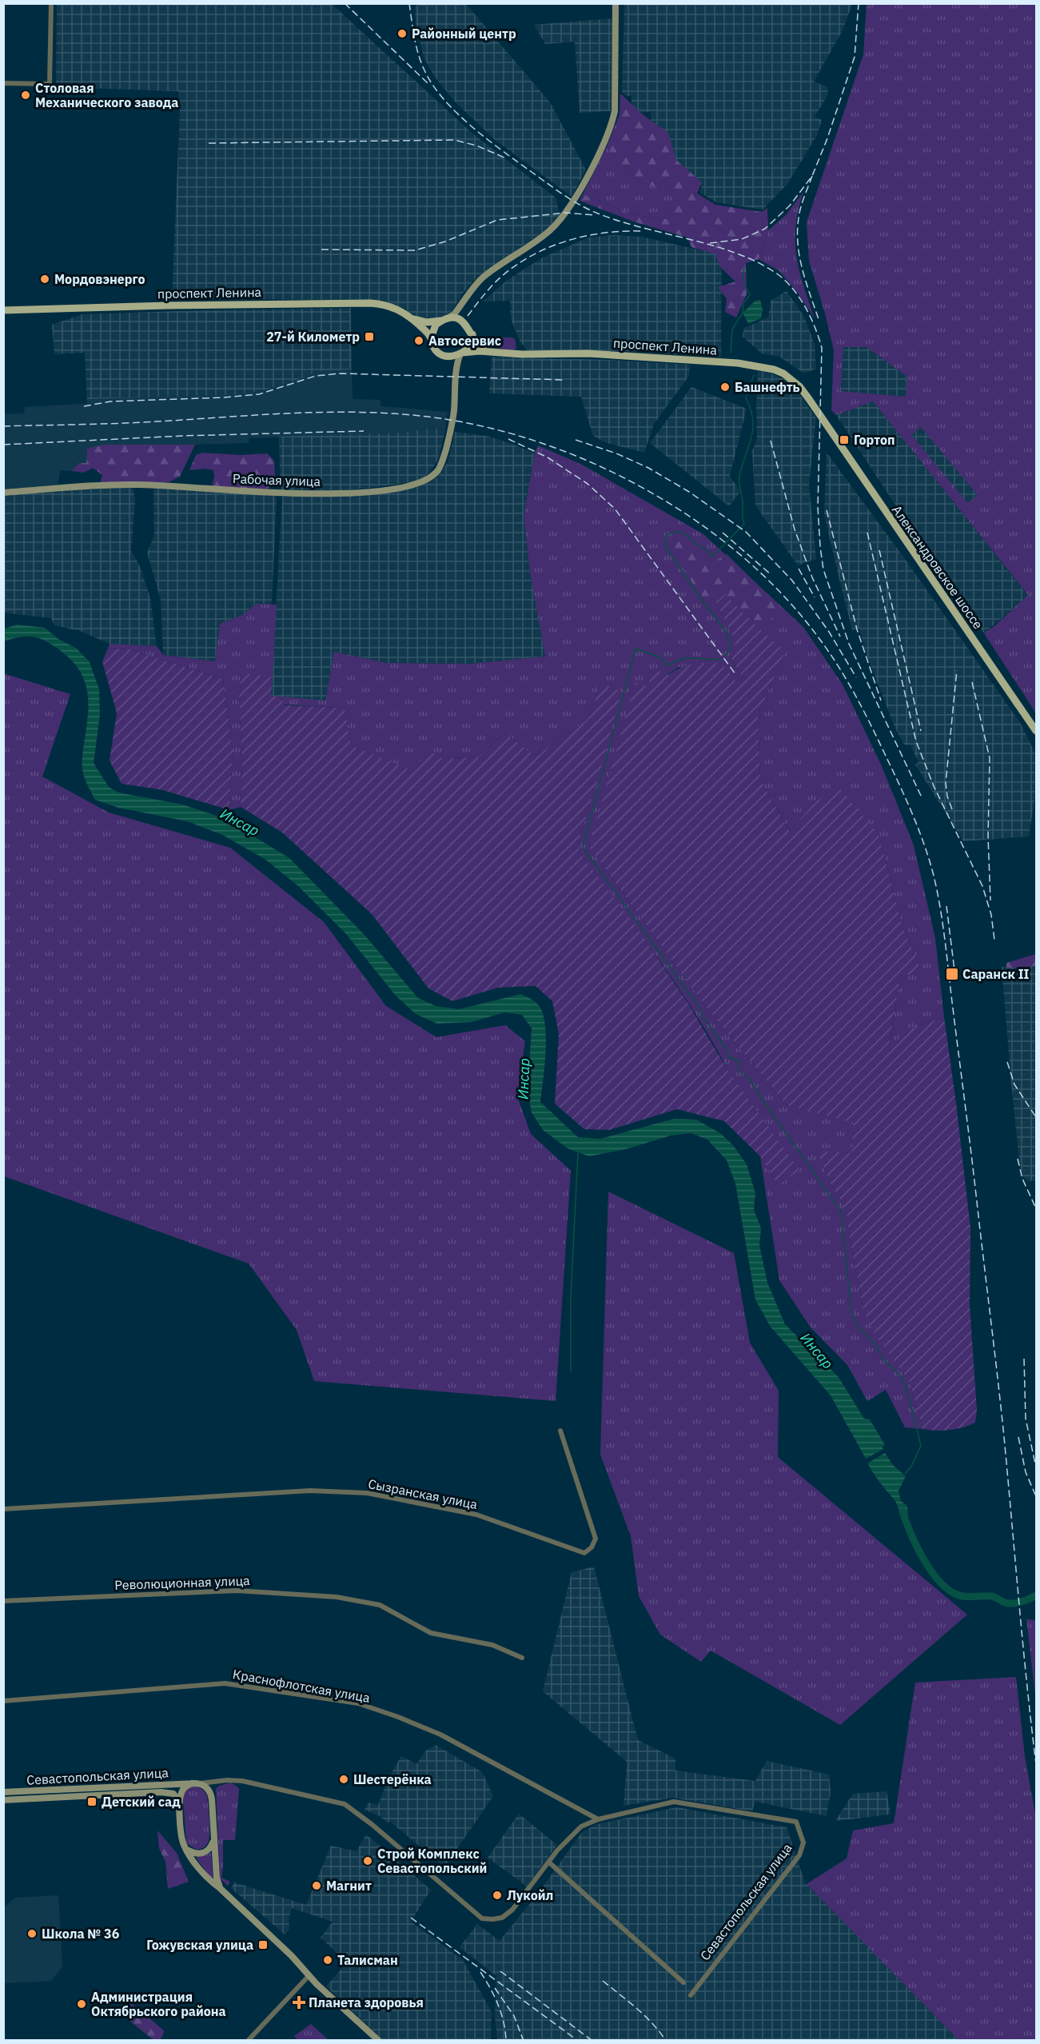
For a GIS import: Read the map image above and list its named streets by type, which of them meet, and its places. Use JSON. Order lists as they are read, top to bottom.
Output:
{
  "streets": {
    "main road": ["проспект Ленина", "Александровское шоссе"],
    "street": [
      "Рабочая улица",
      "Сызранская улица",
      "Революционная улица",
      "Краснофлотская улица",
      "Севастопольская улица"
    ]
  },
  "crossings": [
    ["проспект Ленина", "Рабочая улица"],
    ["проспект Ленина", "Александровское шоссе"],
    ["Краснофлотская улица", "Севастопольская улица"]
  ],
  "water": ["Инсар"],
  "places": {
    "other": [
      "Районный центр",
      "Столовая Механического завода",
      "Мордовэнерго",
      "Автосервис",
      "Башнефть",
      "Шестерёнка",
      "Строй Комплекс Севастопольский",
      "Магнит",
      "Лукойл",
      "Школа № 36",
      "Талисман",
      "Администрация Октябрьского района"
    ],
    "transit": [
      "27-й Километр",
      "Гортоп",
      "Саранск II",
      "Детский сад",
      "Гожувская улица"
    ],
    "health": ["Планета здоровья"]
  }
}
